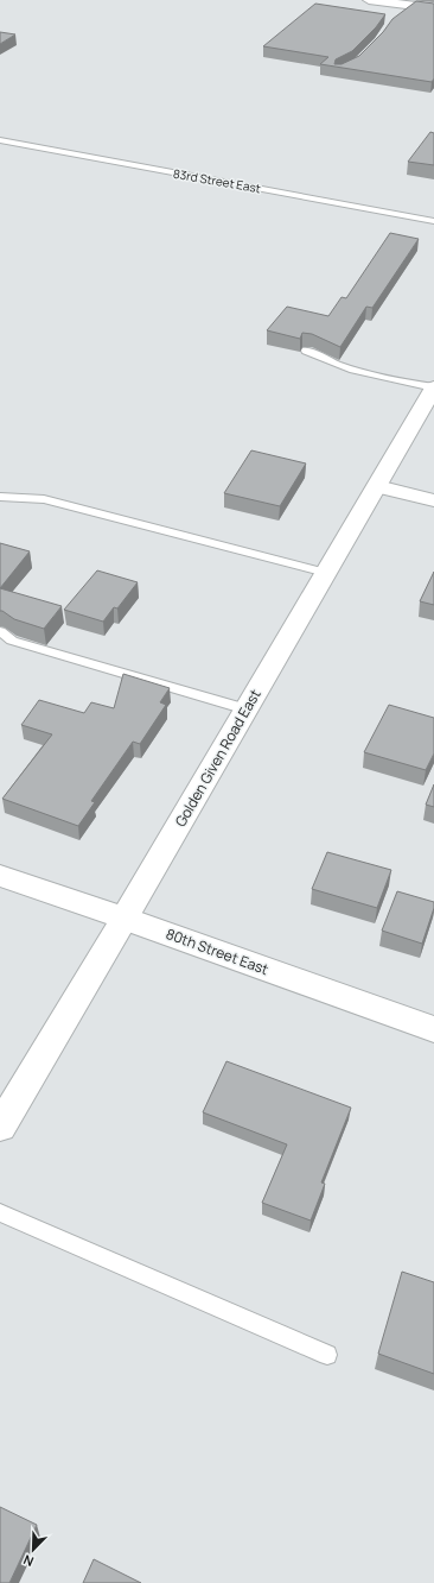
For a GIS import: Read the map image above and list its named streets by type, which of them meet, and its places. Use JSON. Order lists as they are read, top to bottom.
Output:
{
  "streets": {
    "street": ["Golden Given Road East", "80th Street East"],
    "lane": ["83rd Street East"]
  },
  "crossings": [
    ["Golden Given Road East", "80th Street East"]
  ],
  "north": "bottom left"
}
